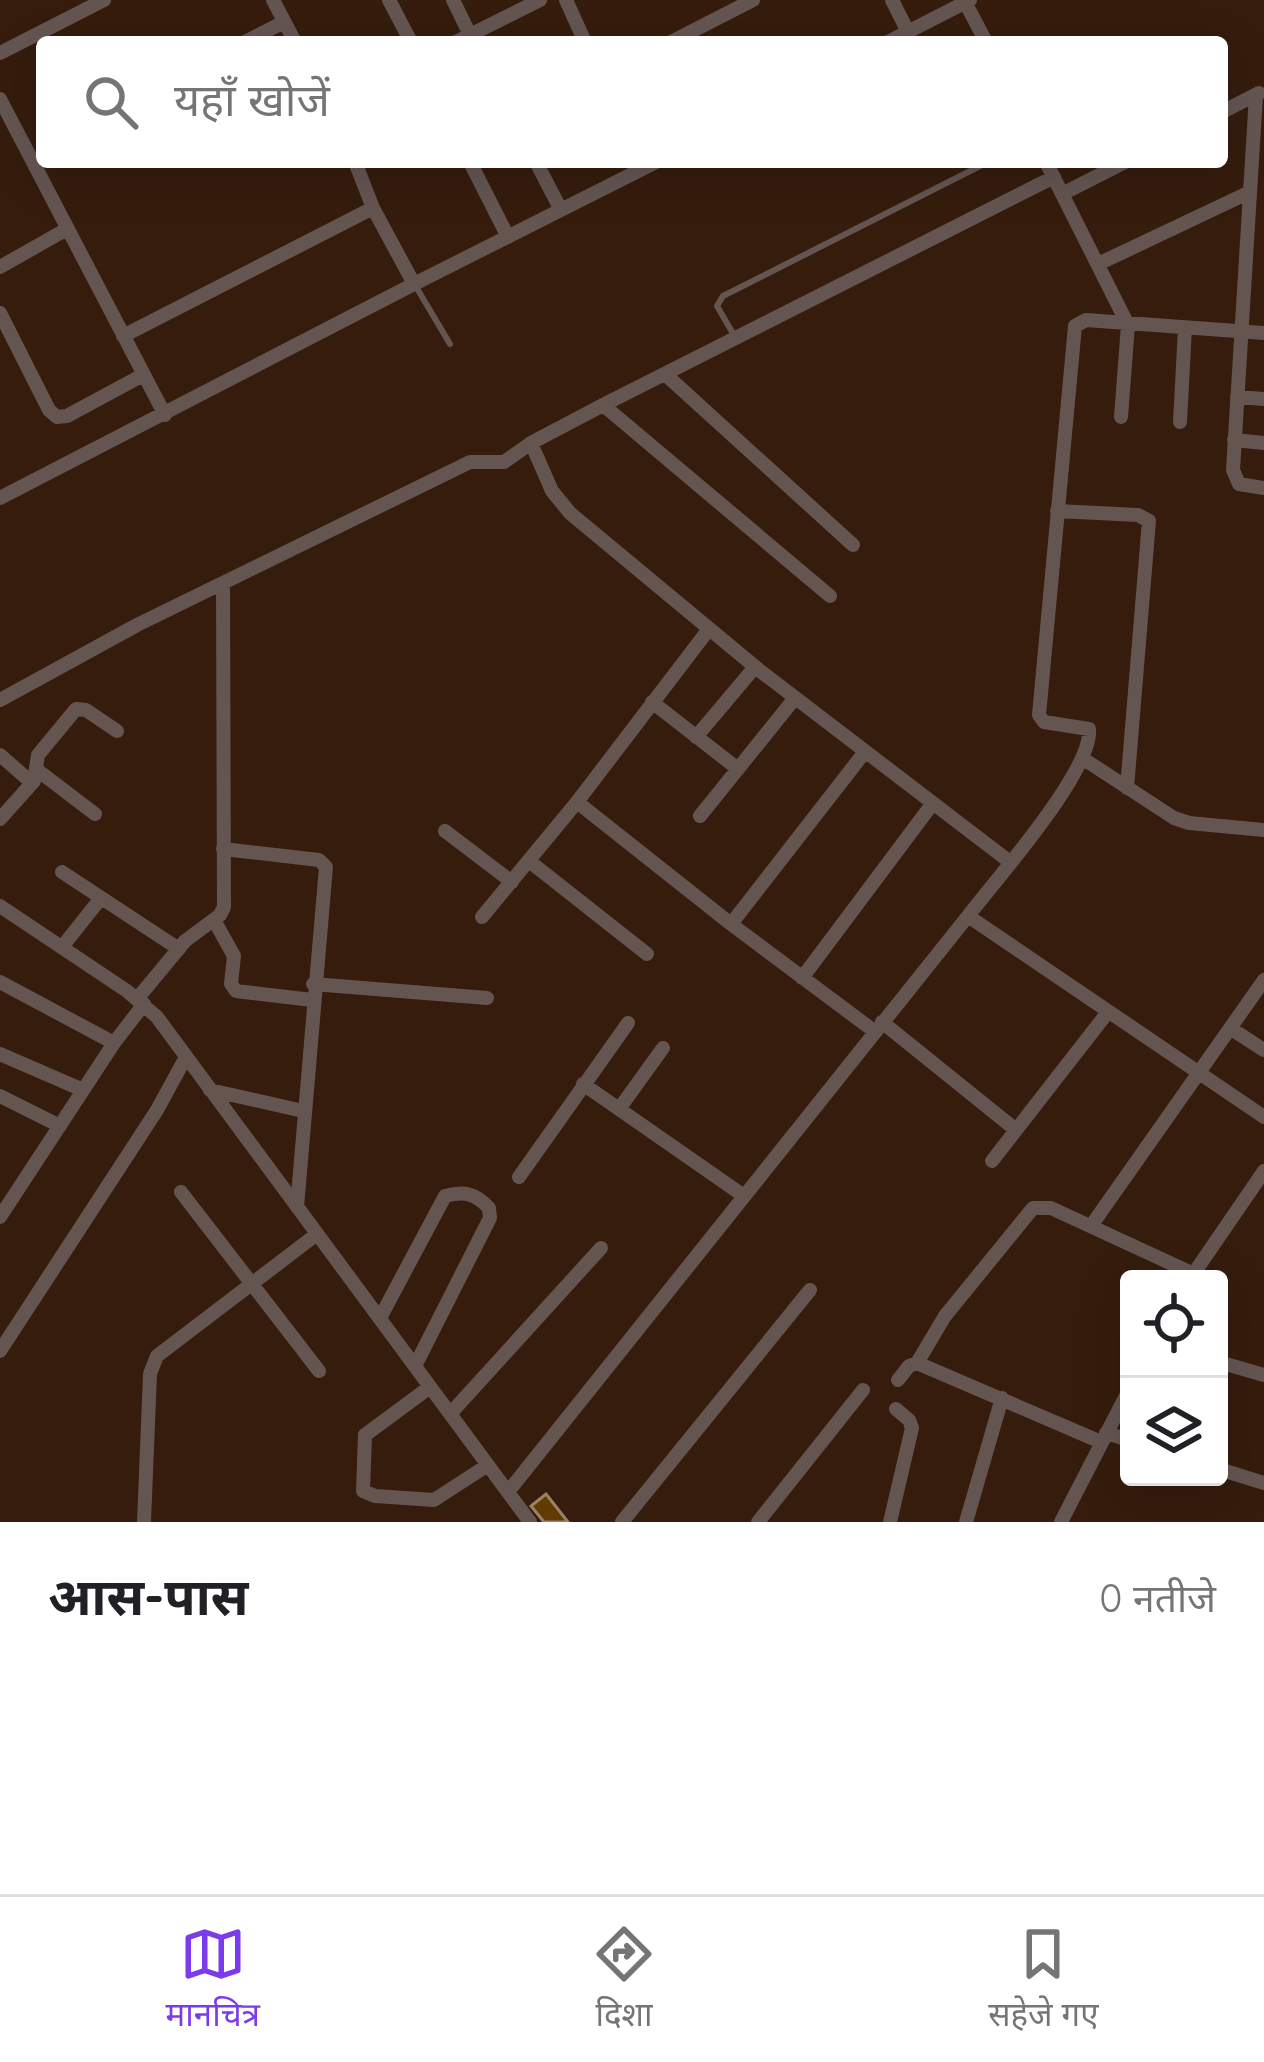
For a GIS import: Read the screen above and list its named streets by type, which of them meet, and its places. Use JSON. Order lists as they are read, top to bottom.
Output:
{
  "page": {
    "search": "यहाँ खोजें",
    "heading": ["आस-पास", "0 नतीजे"],
    "nav": ["मानचित्र", "दिशा", "सहेजे गए"]
  }
}
